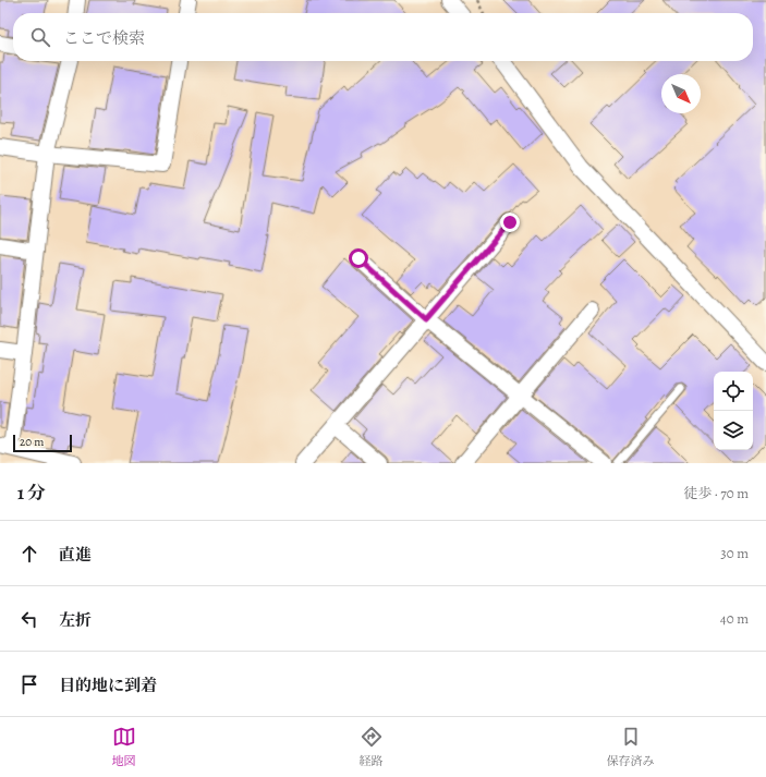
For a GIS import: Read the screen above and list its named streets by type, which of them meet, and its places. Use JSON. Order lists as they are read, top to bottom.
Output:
{
  "scale_bar": "20 m",
  "north": "bottom right",
  "page": {
    "search": "ここで検索",
    "scale": "20 m",
    "heading": ["1 分", "徒歩 · 70 m"],
    "list": [
      ["直進", "30 m"],
      ["左折", "40 m"],
      "目的地に到着"
    ],
    "nav": ["地図", "経路", "保存済み"]
  }
}
